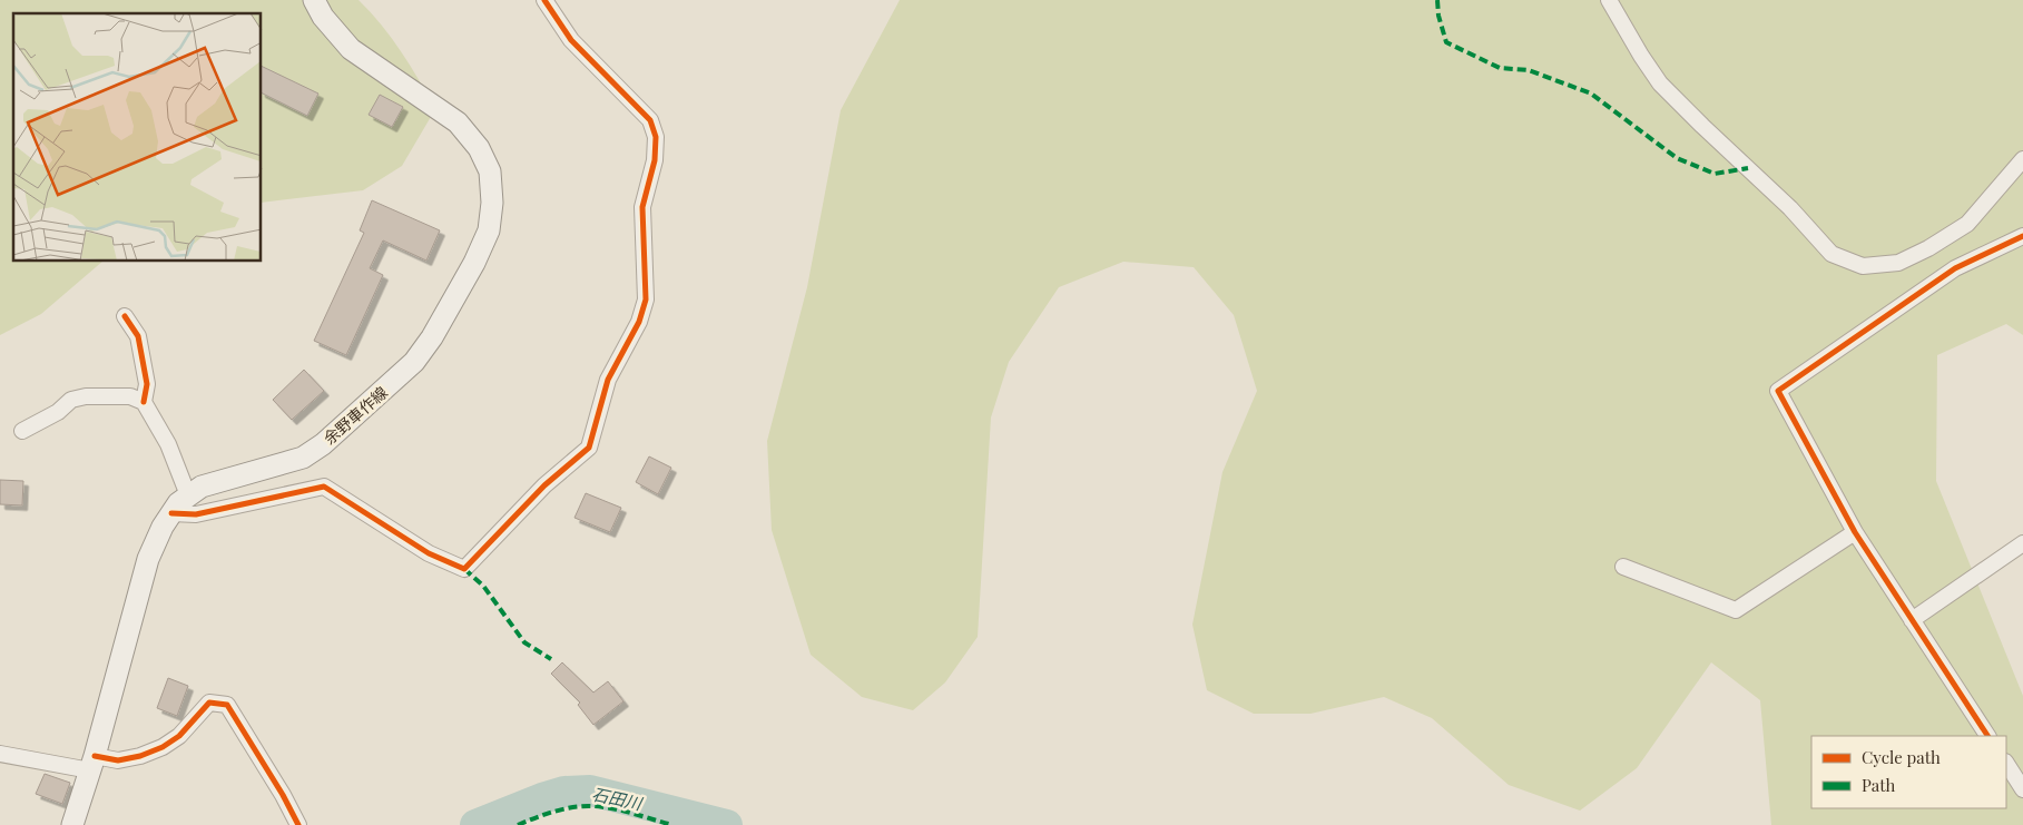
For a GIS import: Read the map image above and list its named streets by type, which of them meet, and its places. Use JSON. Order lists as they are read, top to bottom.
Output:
{
  "streets": {
    "main road": ["余野車作線"]
  },
  "water": ["石田川"],
  "legend": ["Cycle path", "Path"]
}
